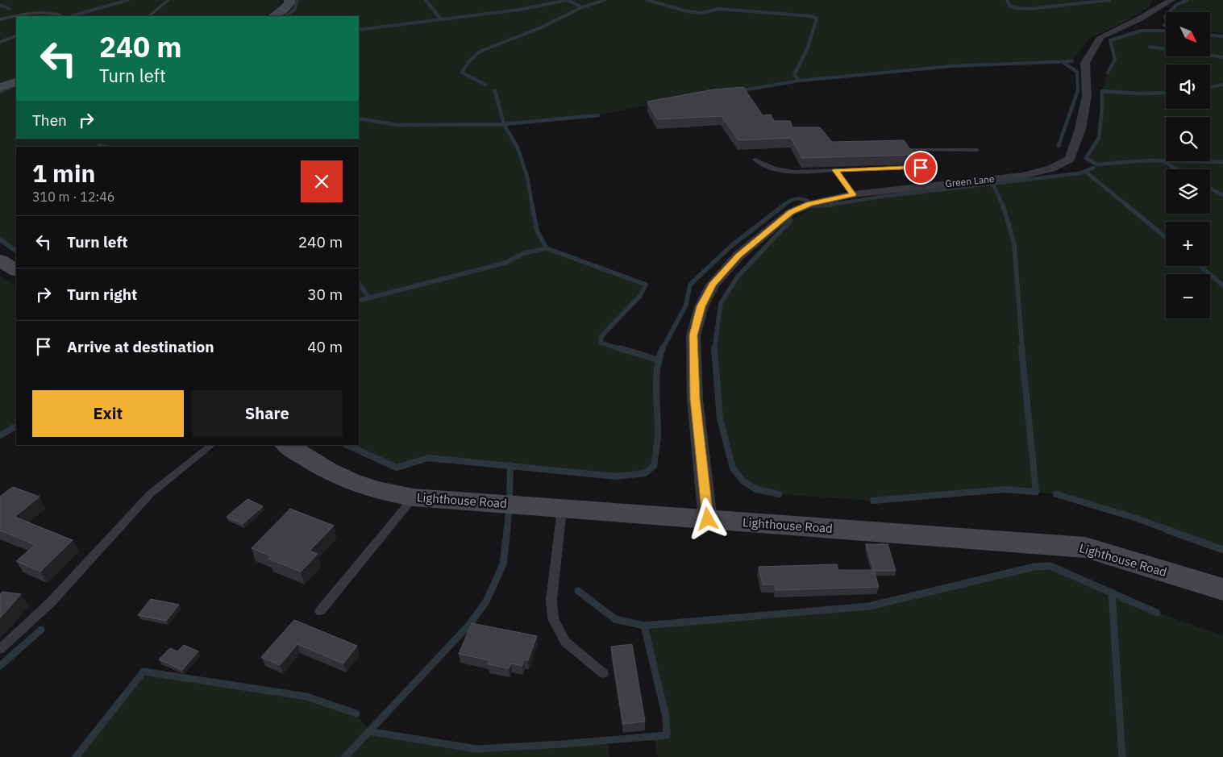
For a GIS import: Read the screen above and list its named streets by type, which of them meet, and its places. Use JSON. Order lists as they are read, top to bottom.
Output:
{
  "streets": {
    "main road": ["Lighthouse Road"],
    "street": ["Green Lane"]
  },
  "crossings": [
    ["Green Lane", "Lighthouse Road"]
  ],
  "north": "bottom right",
  "page": {
    "map_buttons": ["+", "−"],
    "turn": ["240 m", "Turn left"],
    "then": "Then",
    "heading": ["1 min", "310 m · 12:46"],
    "list": [
      {
        "name": "Turn left",
        "value": "240 m"
      },
      {
        "name": "Turn right",
        "value": "30 m"
      },
      {
        "name": "Arrive at destination",
        "value": "40 m"
      }
    ],
    "buttons": ["Exit", "Share"]
  }
}
